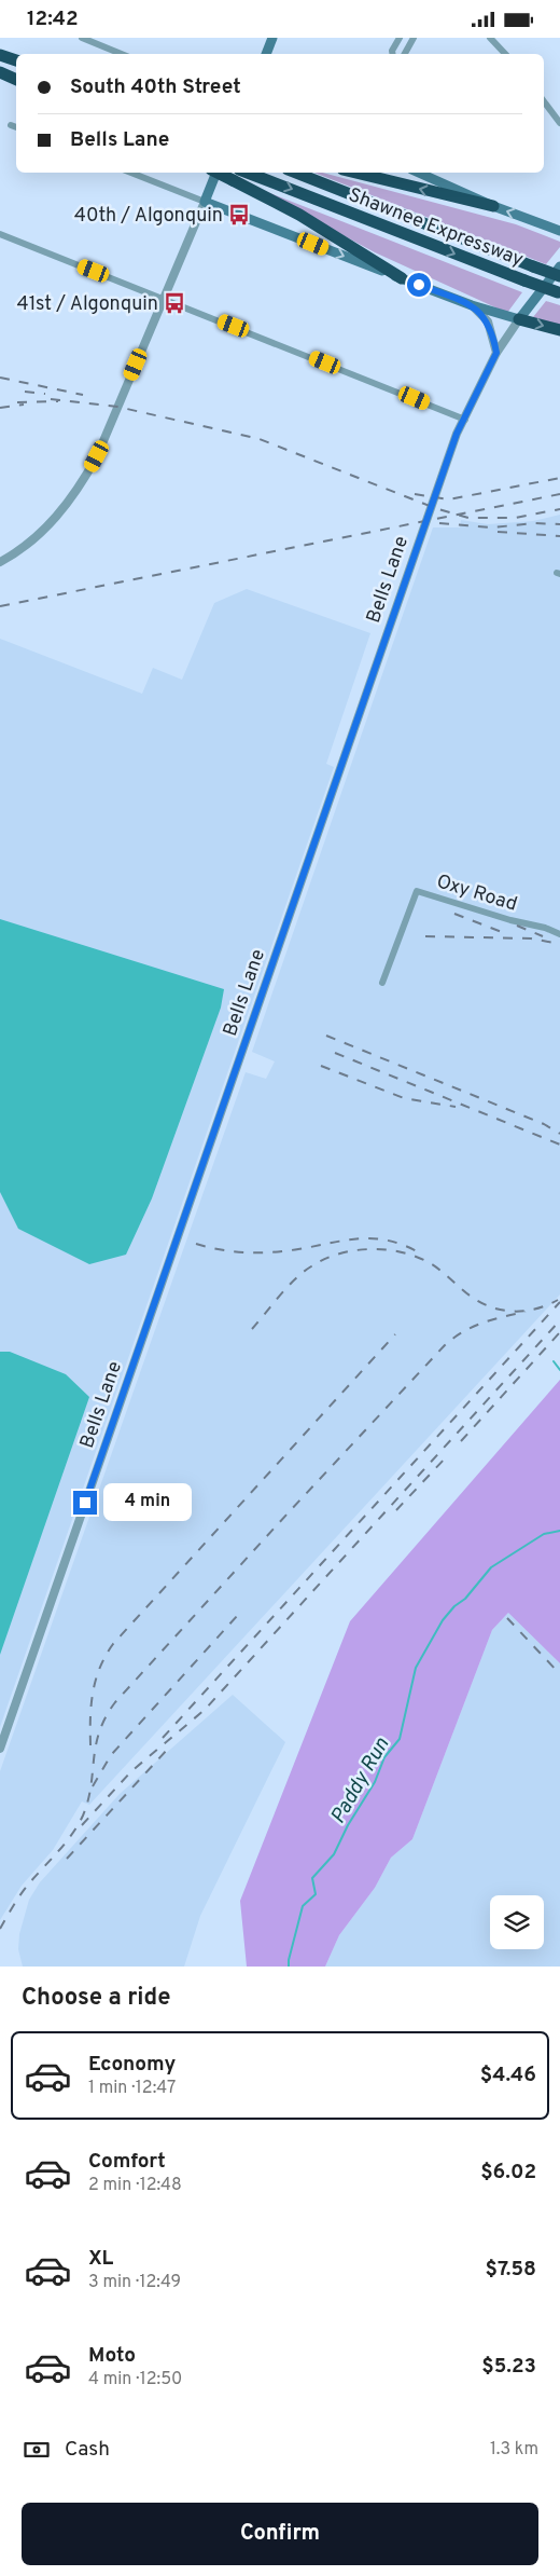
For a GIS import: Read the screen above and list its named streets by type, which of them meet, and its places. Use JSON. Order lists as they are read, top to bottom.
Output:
{
  "streets": {
    "highway": ["Shawnee Expressway"],
    "main road": ["Bells Lane"],
    "street": ["Oxy Road"]
  },
  "water": ["Paddy Run"],
  "places": {
    "bus stop": ["40th / Algonquin", "41st / Algonquin"]
  },
  "page": {
    "status": "12:42",
    "banner": ["South 40th Street", "Bells Lane"],
    "bubble": "4 min",
    "heading": "Choose a ride",
    "list": [
      {
        "name": "Economy",
        "note": "1 min · 12:47",
        "value": "$4.46"
      },
      {
        "name": "Comfort",
        "note": "2 min · 12:48",
        "value": "$6.02"
      },
      {
        "name": "XL",
        "note": "3 min · 12:49",
        "value": "$7.58"
      },
      {
        "name": "Moto",
        "note": "4 min · 12:50",
        "value": "$5.23"
      }
    ],
    "pay": ["Cash", "1.3 km"],
    "buttons": "Confirm"
  }
}
